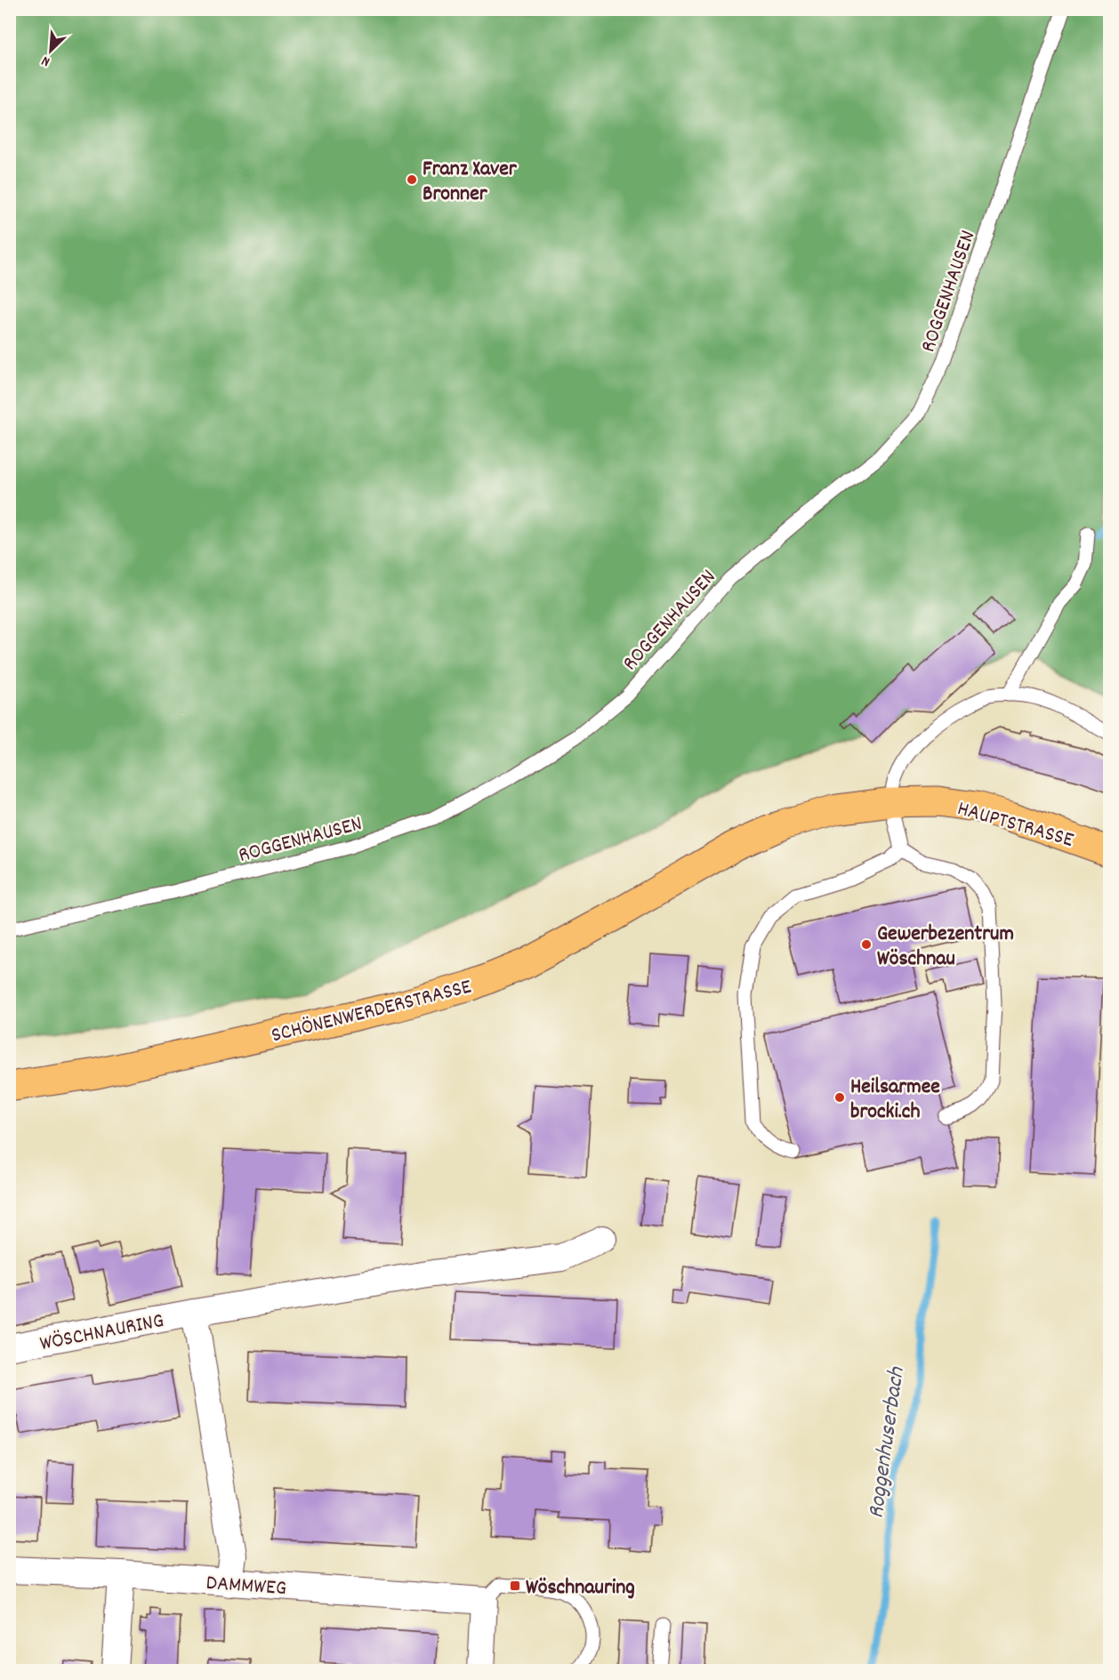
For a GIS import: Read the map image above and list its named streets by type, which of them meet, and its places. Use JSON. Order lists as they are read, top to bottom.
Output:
{
  "streets": {
    "main road": ["HAUPTSTRASSE", "SCHÖNENWERDERSTRASSE"],
    "street": ["WÖSCHNAURING", "DAMMWEG"],
    "lane": ["ROGGENHAUSEN"]
  },
  "crossings": [
    ["HAUPTSTRASSE", "SCHÖNENWERDERSTRASSE"],
    ["WÖSCHNAURING", "DAMMWEG"]
  ],
  "water": ["Roggenhuserbach"],
  "places": {
    "other": ["Franz Xaver Bronner", "Gewerbezentrum Wöschnau", "Heilsarmee brocki.ch"],
    "transit": ["Wöschnauring"]
  },
  "north": "bottom left"
}
